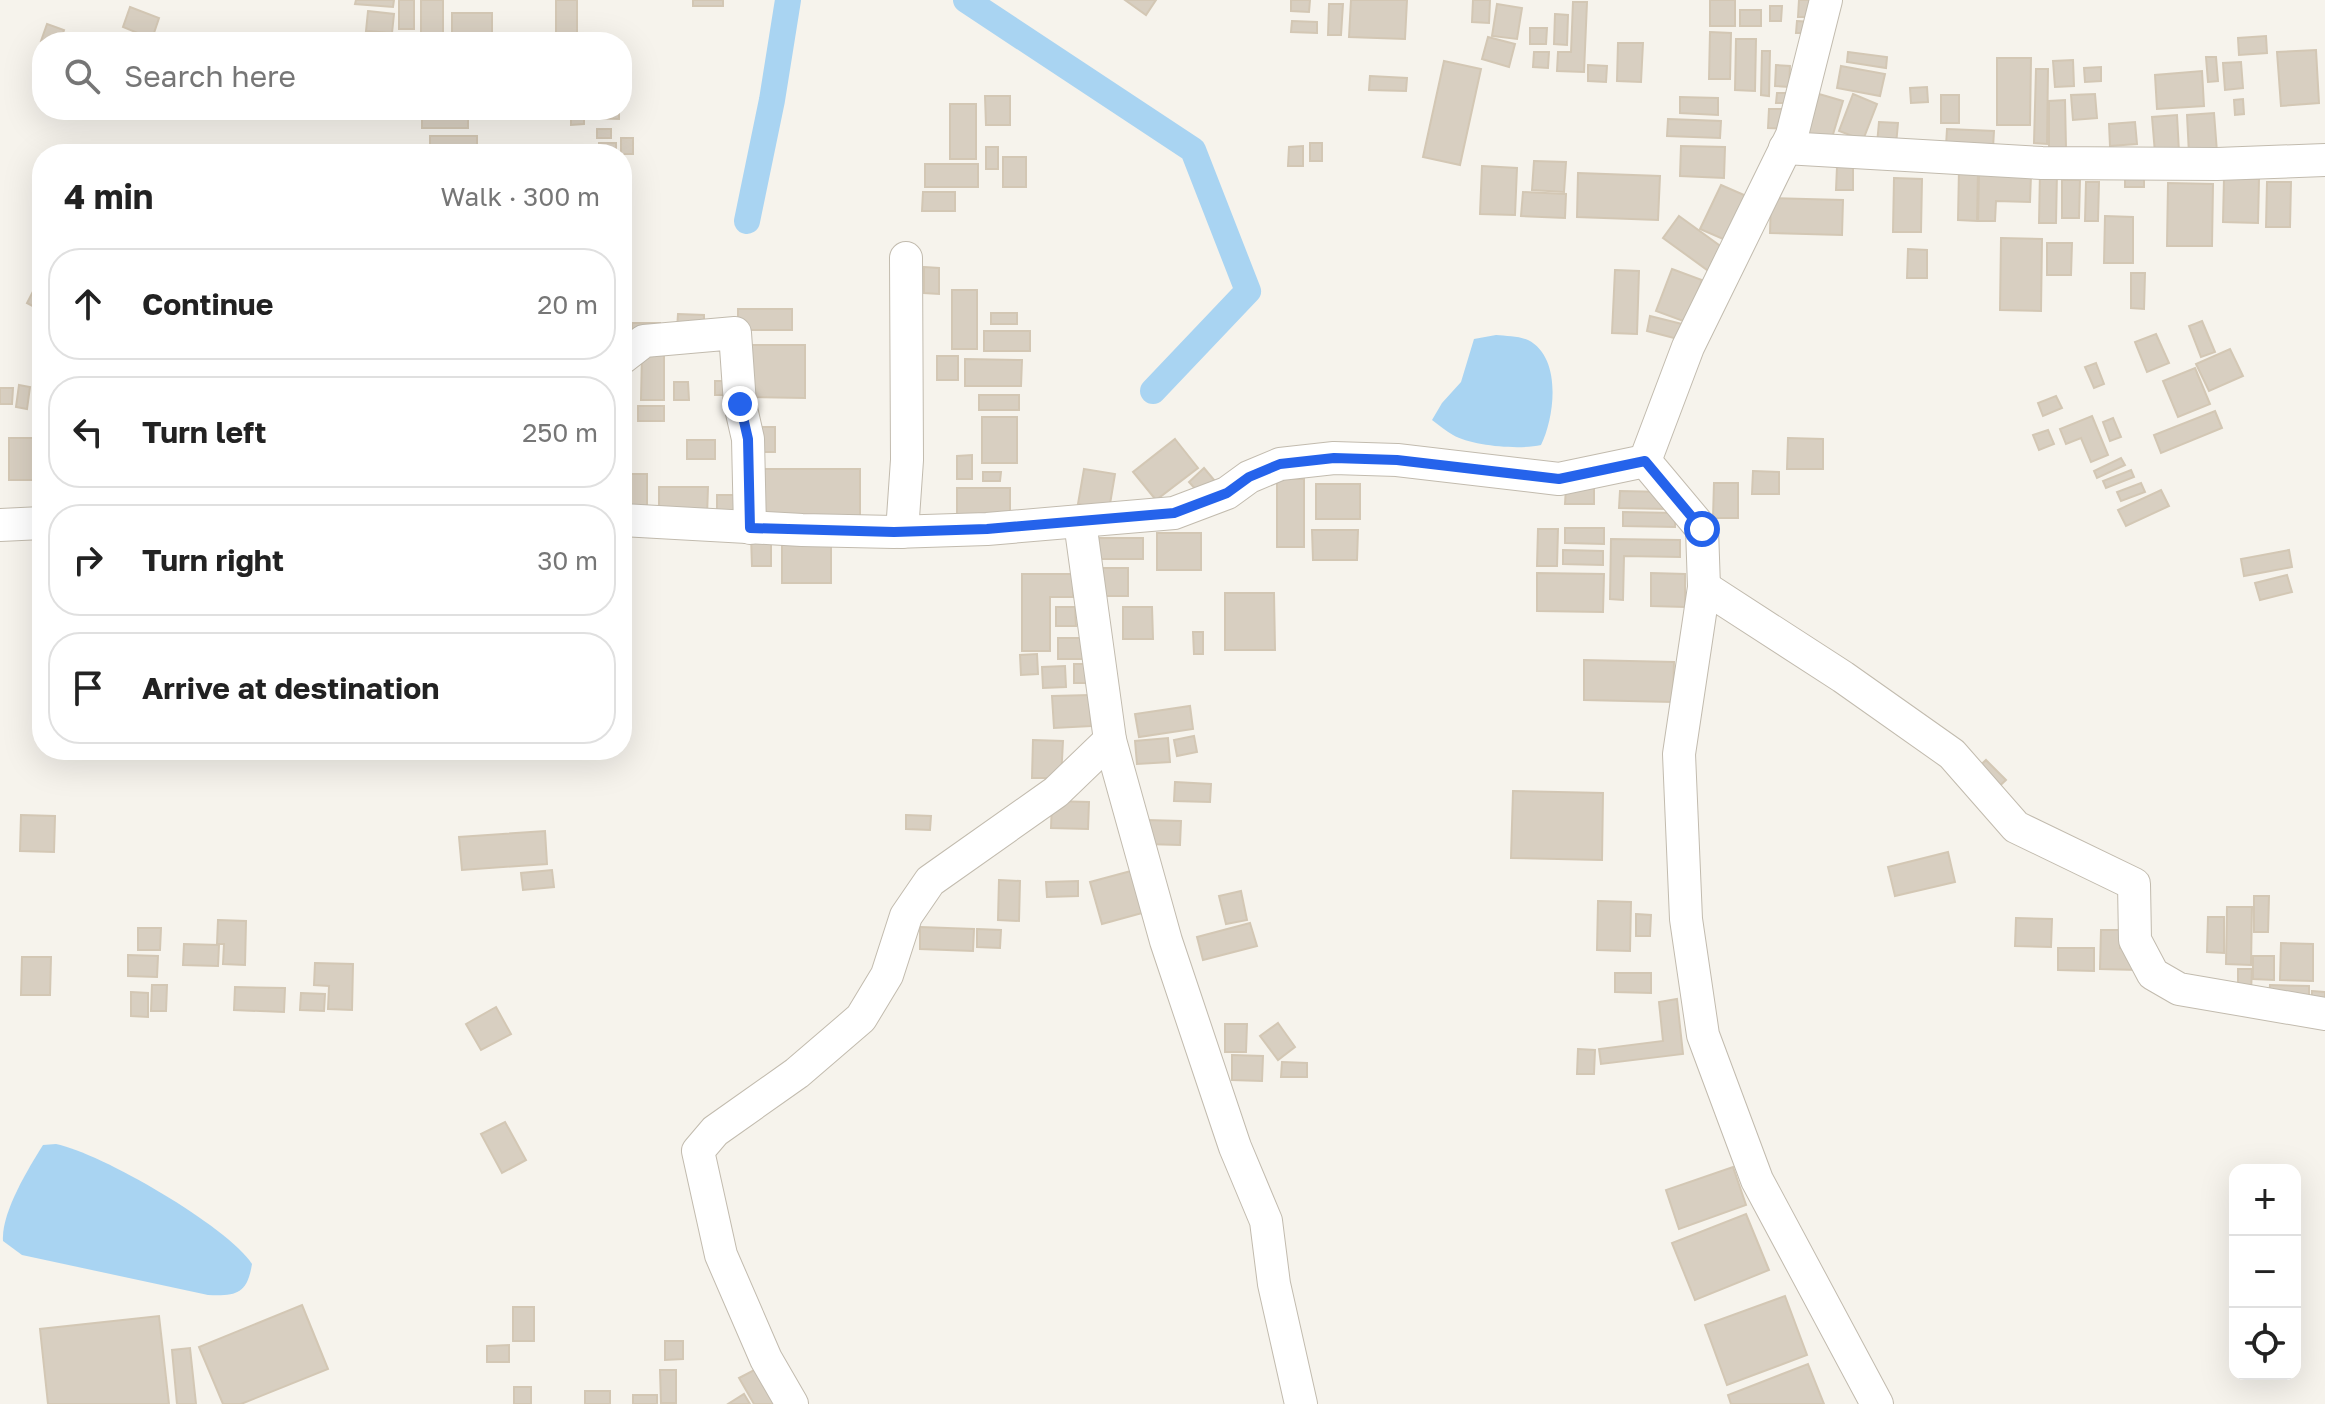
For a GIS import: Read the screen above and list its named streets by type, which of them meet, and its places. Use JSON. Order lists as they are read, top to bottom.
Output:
{
  "page": {
    "search": "Search here",
    "heading": ["4 min", "Walk · 300 m"],
    "list": [
      ["Continue", "20 m"],
      ["Turn left", "250 m"],
      ["Turn right", "30 m"],
      "Arrive at destination"
    ],
    "map_buttons": ["+", "−"]
  }
}
